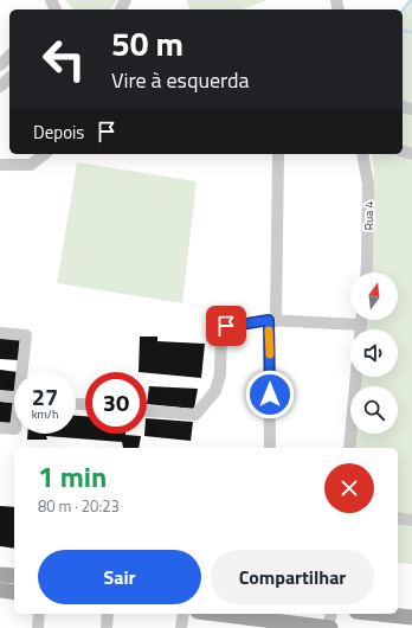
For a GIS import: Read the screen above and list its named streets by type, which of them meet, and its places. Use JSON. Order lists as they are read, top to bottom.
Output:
{
  "streets": {
    "street": ["Rua 4"]
  },
  "north": "top",
  "page": {
    "turn": ["50 m", "Vire à esquerda"],
    "then": "Depois",
    "speed": "27 km/h",
    "limit": "30",
    "heading": ["1 min", "80 m · 20:23"],
    "buttons": ["Sair", "Compartilhar"]
  }
}
